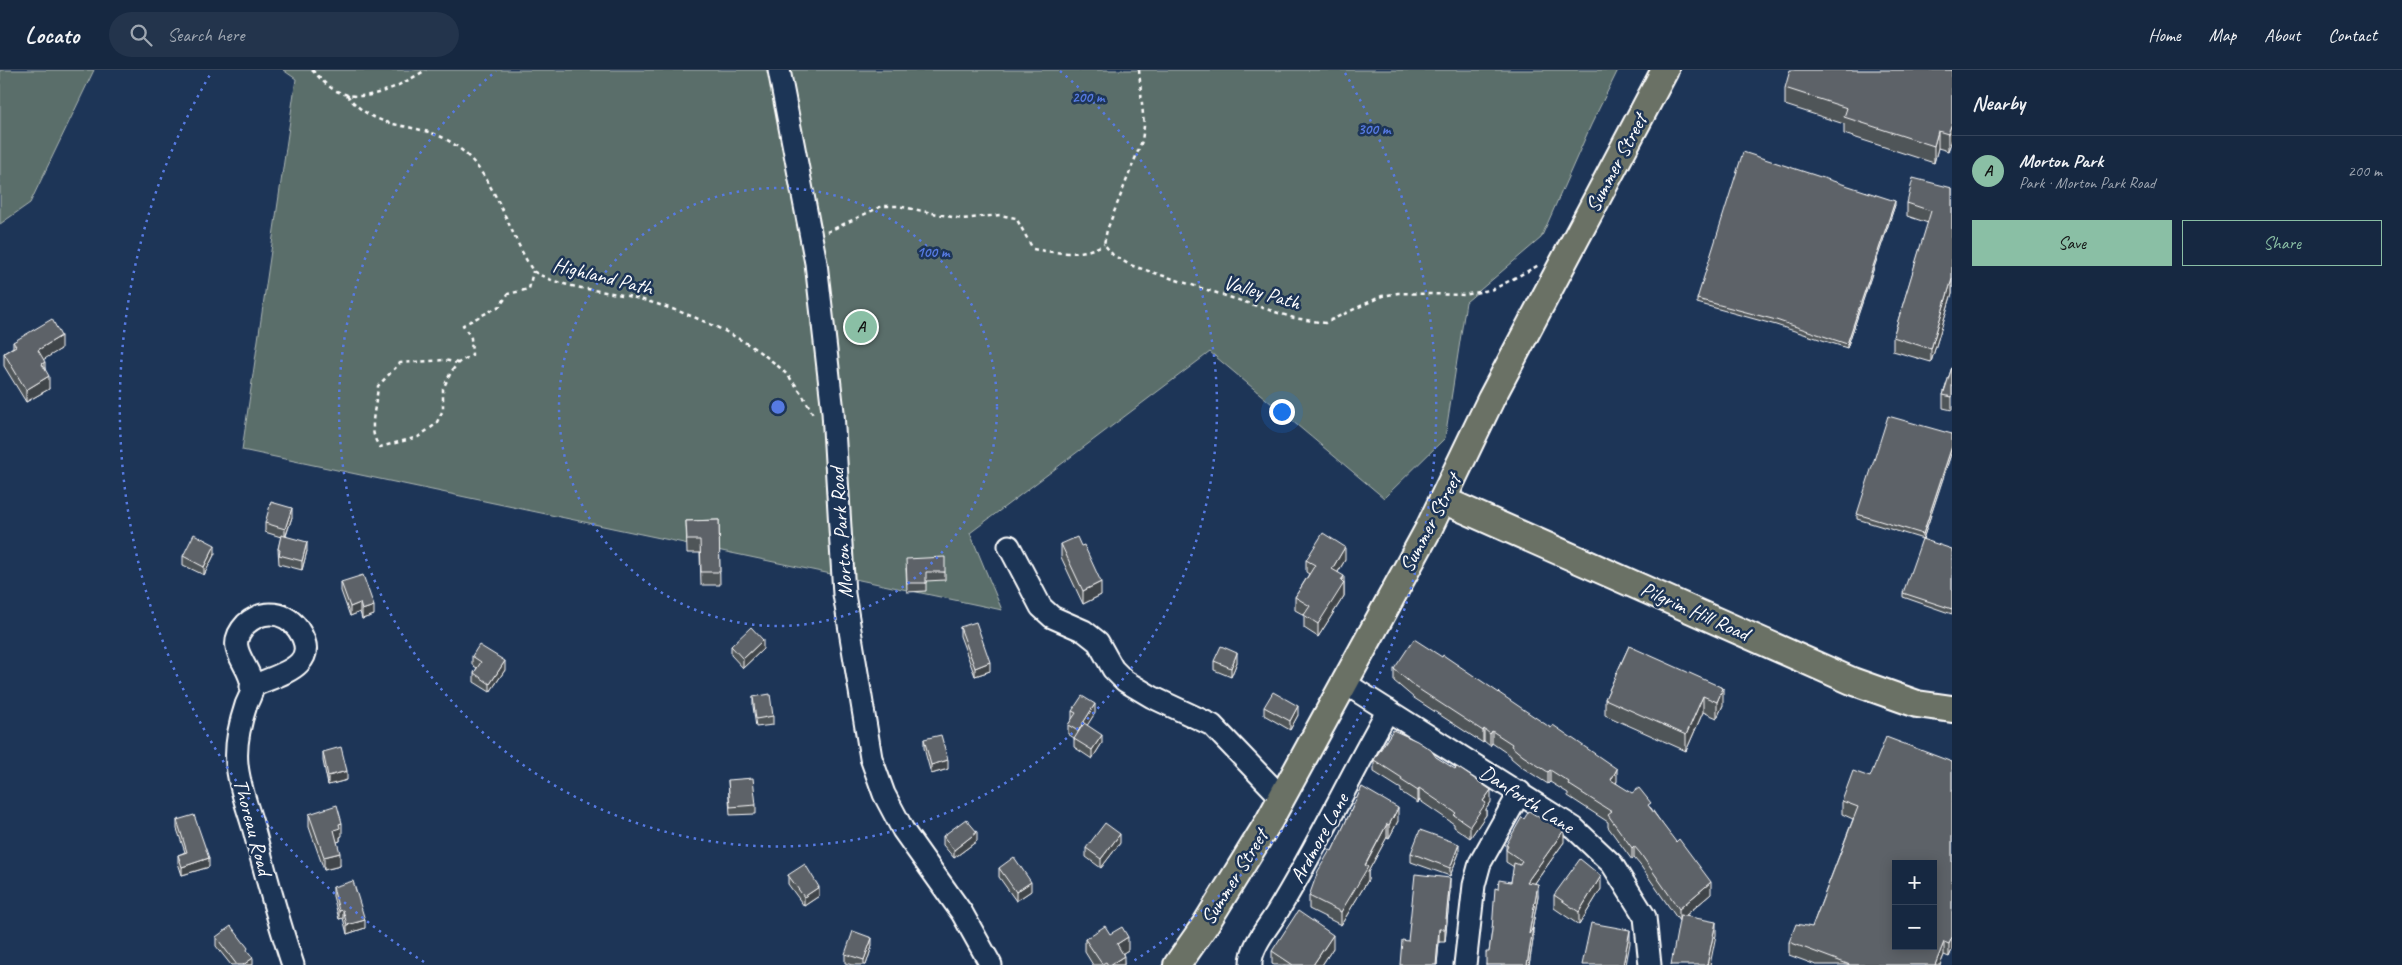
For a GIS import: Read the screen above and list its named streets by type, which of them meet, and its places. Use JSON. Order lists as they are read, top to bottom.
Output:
{
  "streets": {
    "main road": ["Summer Street", "Pilgrim Hill Road"],
    "street": [
      "Morton Park Road",
      "Danforth Lane",
      "Thoreau Road",
      "Ardmore Lane"
    ],
    "path": ["Highland Path", "Valley Path"]
  },
  "crossings": [
    ["Summer Street", "Pilgrim Hill Road"],
    ["Summer Street", "Danforth Lane"],
    ["Danforth Lane", "Ardmore Lane"]
  ],
  "page": {
    "header": "Locato",
    "search": "Search here",
    "nav": [
      "Home",
      "Map",
      "About",
      "Contact"
    ],
    "heading": "Nearby",
    "list": [
      {
        "mark": "A",
        "name": "Morton Park",
        "note": "Park · Morton Park Road",
        "value": "200 m"
      }
    ],
    "buttons": ["Save", "Share"],
    "pins": "A",
    "map_buttons": ["+", "−"]
  },
  "rings": ["200 m", "300 m", "100 m"]
}
